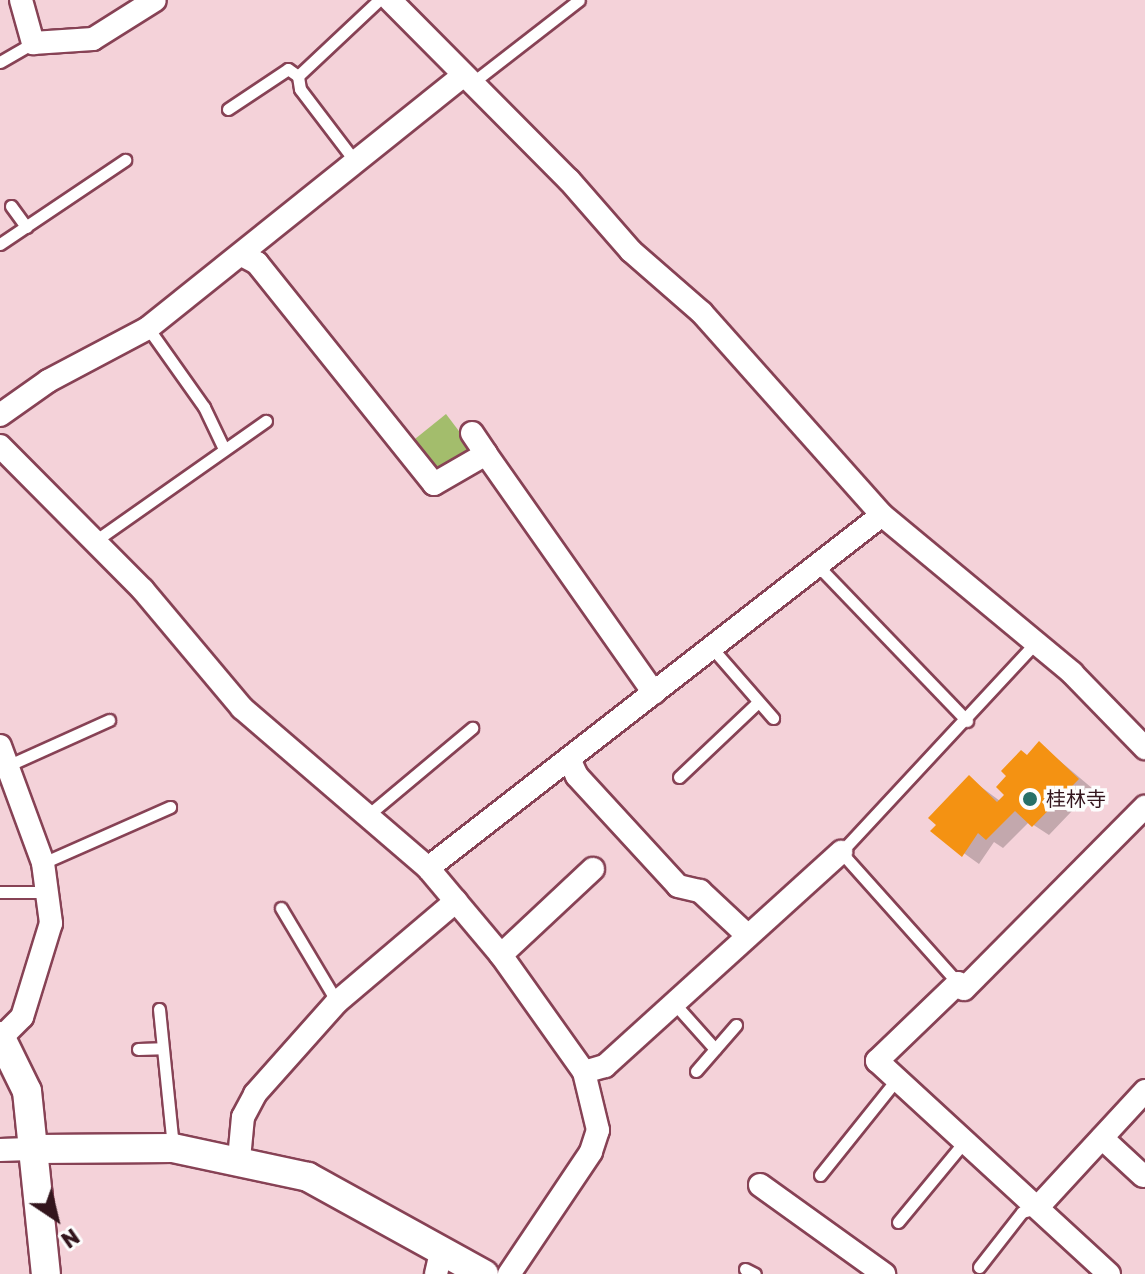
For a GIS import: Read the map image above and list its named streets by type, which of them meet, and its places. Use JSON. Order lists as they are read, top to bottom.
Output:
{
  "places": ["桂林寺"],
  "north": "bottom right"
}
